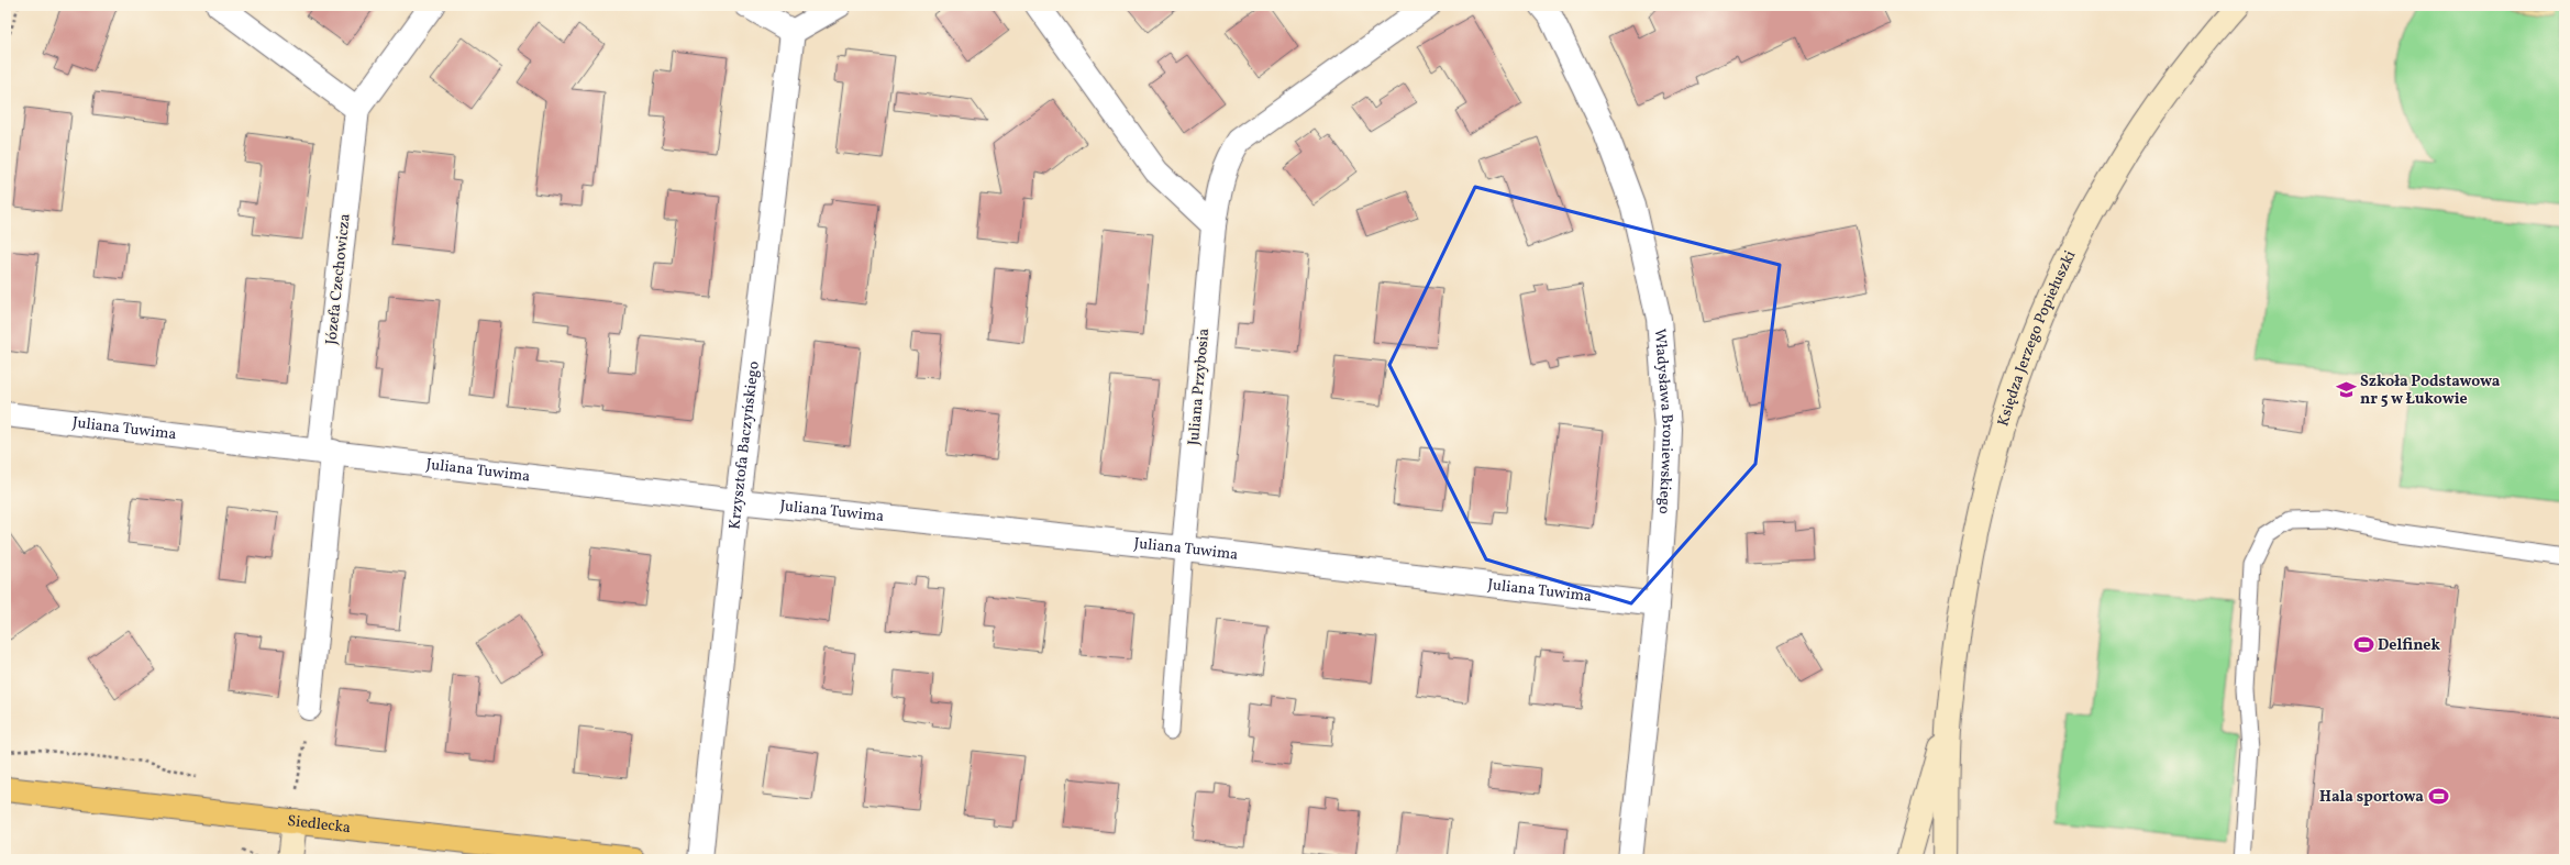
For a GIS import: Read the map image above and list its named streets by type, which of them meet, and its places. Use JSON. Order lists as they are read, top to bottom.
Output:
{
  "streets": {
    "main road": ["Siedlecka"],
    "street": [
      "Józefa Czechowicza",
      "Księdza Jerzego Popiełuszki",
      "Juliana Przybosia",
      "Władysława Broniewskiego",
      "Juliana Tuwima",
      "Krzysztofa Baczyńskiego"
    ]
  },
  "crossings": [
    ["Józefa Czechowicza", "Juliana Tuwima"],
    ["Juliana Przybosia", "Juliana Tuwima"],
    ["Władysława Broniewskiego", "Juliana Tuwima"],
    ["Juliana Tuwima", "Krzysztofa Baczyńskiego"]
  ],
  "places": {
    "school or university": ["Szkoła Podstawowa nr 5 w Łukowie"],
    "sports": ["Delfinek", "Hala sportowa"]
  }
}
